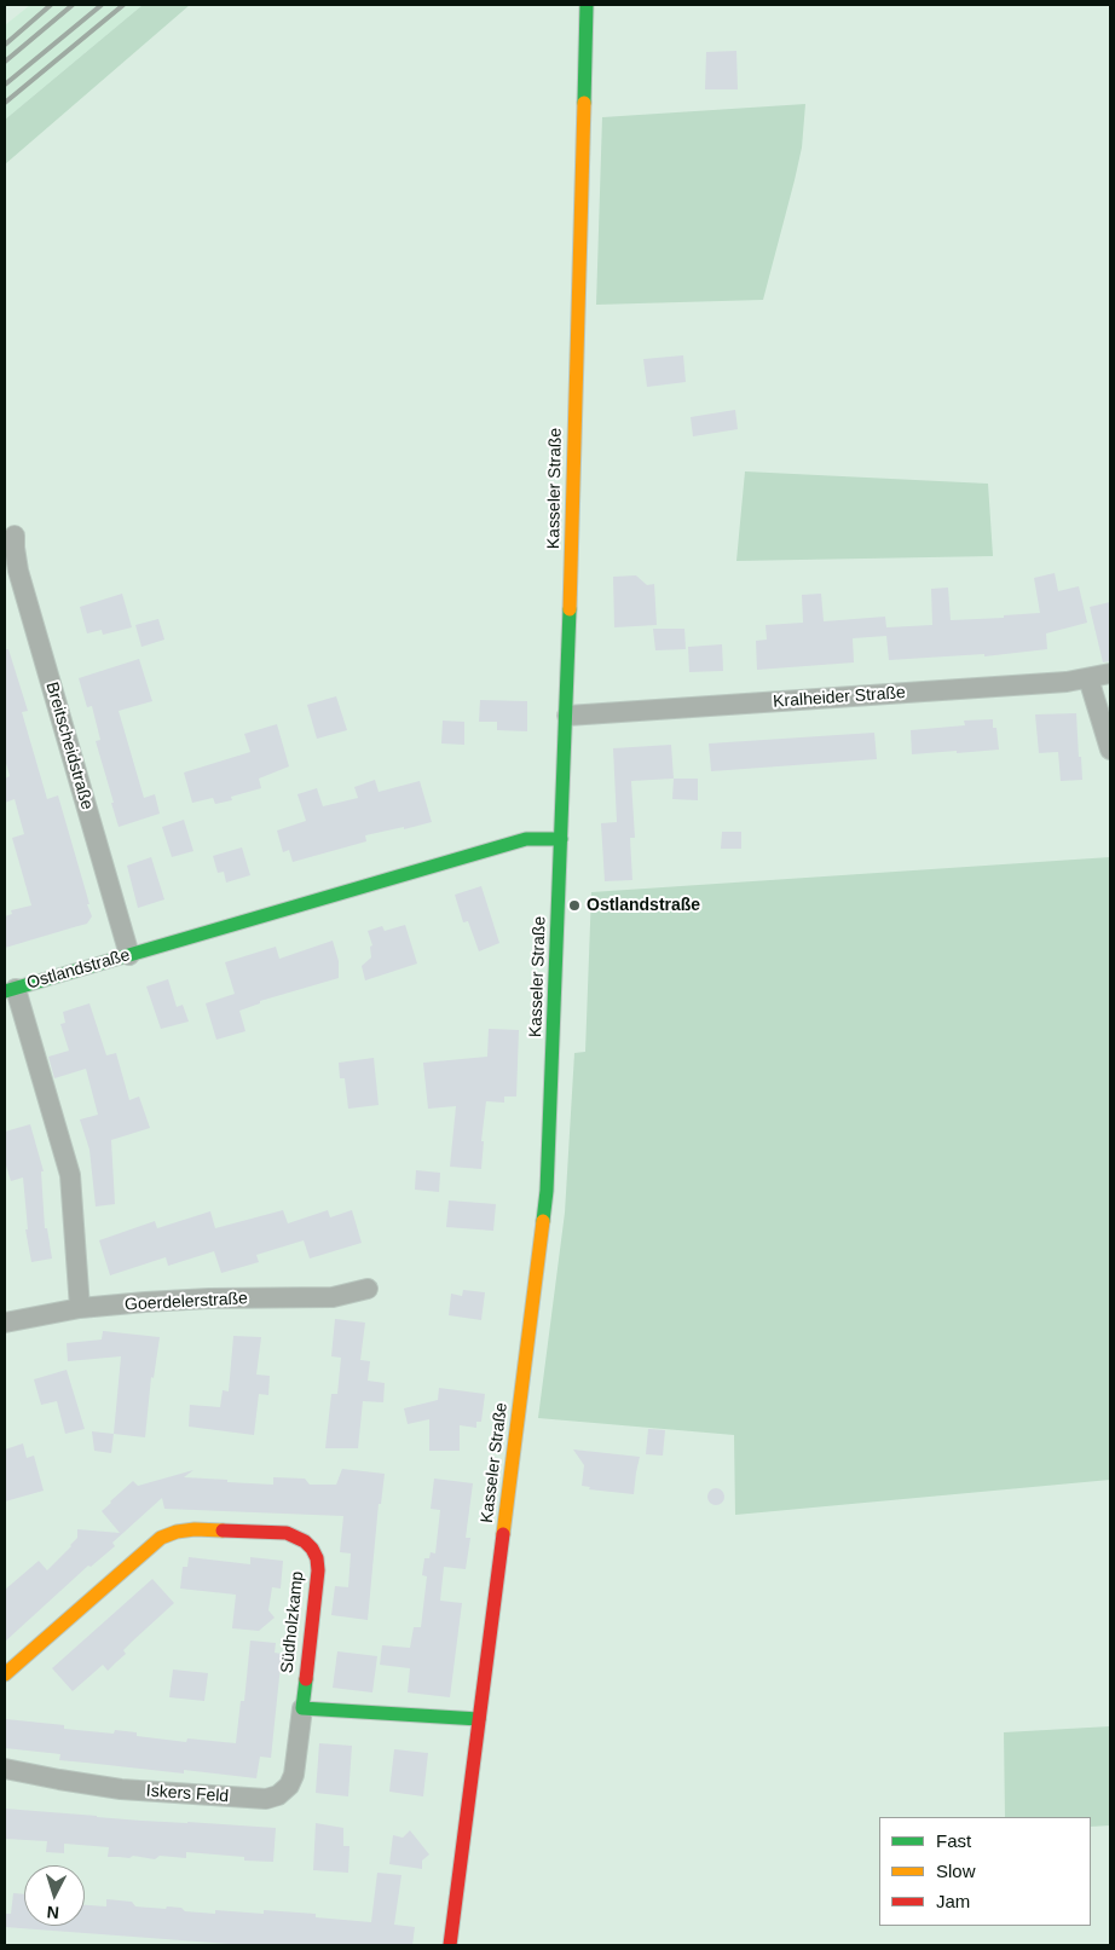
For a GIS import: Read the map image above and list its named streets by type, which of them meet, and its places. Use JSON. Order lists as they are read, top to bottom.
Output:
{
  "streets": {
    "street": [
      "Kasseler Straße",
      "Kralheider Straße",
      "Breitscheidstraße",
      "Ostlandstraße",
      "Goerdelerstraße",
      "Südholzkamp",
      "Iskers Feld"
    ]
  },
  "crossings": [
    ["Kasseler Straße", "Kralheider Straße"],
    ["Kasseler Straße", "Ostlandstraße"],
    ["Breitscheidstraße", "Ostlandstraße"],
    ["Ostlandstraße", "Goerdelerstraße"],
    ["Südholzkamp", "Iskers Feld"]
  ],
  "places": ["Ostlandstraße"],
  "legend": ["Fast", "Slow", "Jam"],
  "north": "bottom"
}
